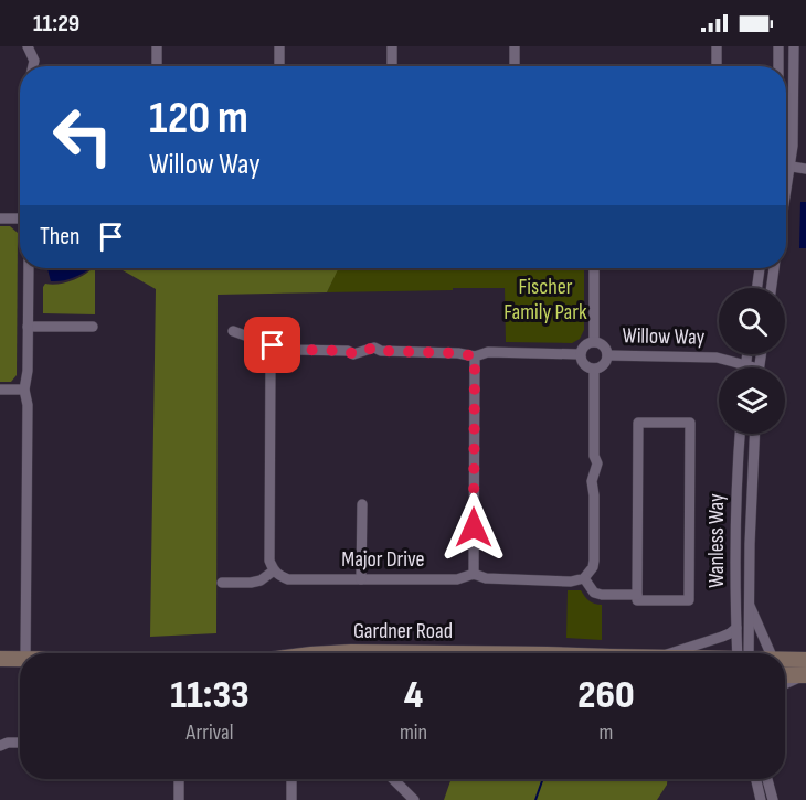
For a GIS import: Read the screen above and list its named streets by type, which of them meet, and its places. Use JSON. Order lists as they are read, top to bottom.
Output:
{
  "streets": {
    "street": [
      "Willow Way",
      "Wanless Way",
      "Major Drive",
      "Gardner Road"
    ]
  },
  "parks": ["Fischer Family Park"],
  "page": {
    "status": "11:29",
    "turn": ["120 m", "Willow Way"],
    "then": "Then",
    "eta": [
      "11:33",
      "Arrival",
      "4",
      "min",
      "260",
      "m"
    ]
  }
}
